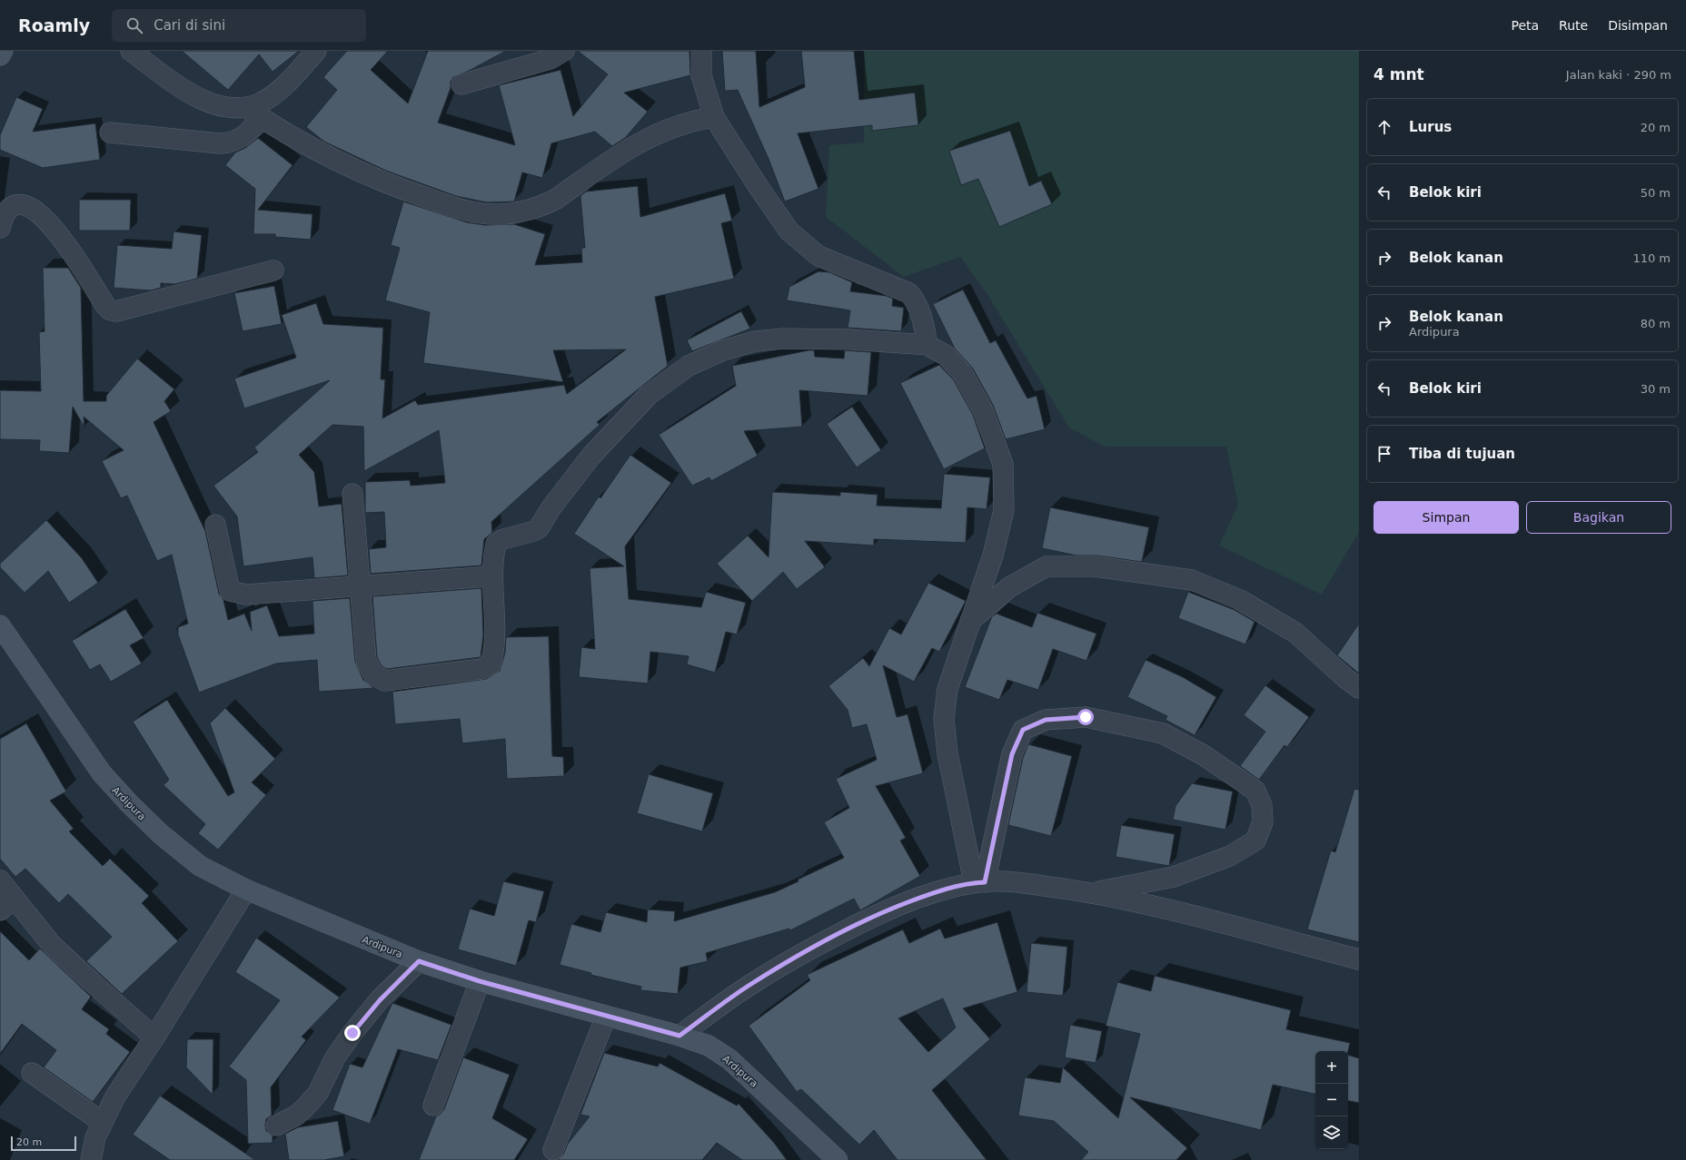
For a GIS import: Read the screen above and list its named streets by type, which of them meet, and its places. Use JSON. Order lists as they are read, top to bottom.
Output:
{
  "streets": {
    "street": ["Ardipura"]
  },
  "scale_bar": "20 m",
  "page": {
    "header": "Roamly",
    "search": "Cari di sini",
    "nav": ["Peta", "Rute", "Disimpan"],
    "heading": ["4 mnt", "Jalan kaki · 290 m"],
    "list": [
      ["Lurus", "20 m"],
      ["Belok kiri", "50 m"],
      ["Belok kanan", "110 m"],
      ["Belok kanan", "Ardipura", "80 m"],
      ["Belok kiri", "30 m"],
      "Tiba di tujuan"
    ],
    "buttons": ["Simpan", "Bagikan"],
    "map_buttons": ["+", "−"],
    "scale": "20 m"
  }
}
